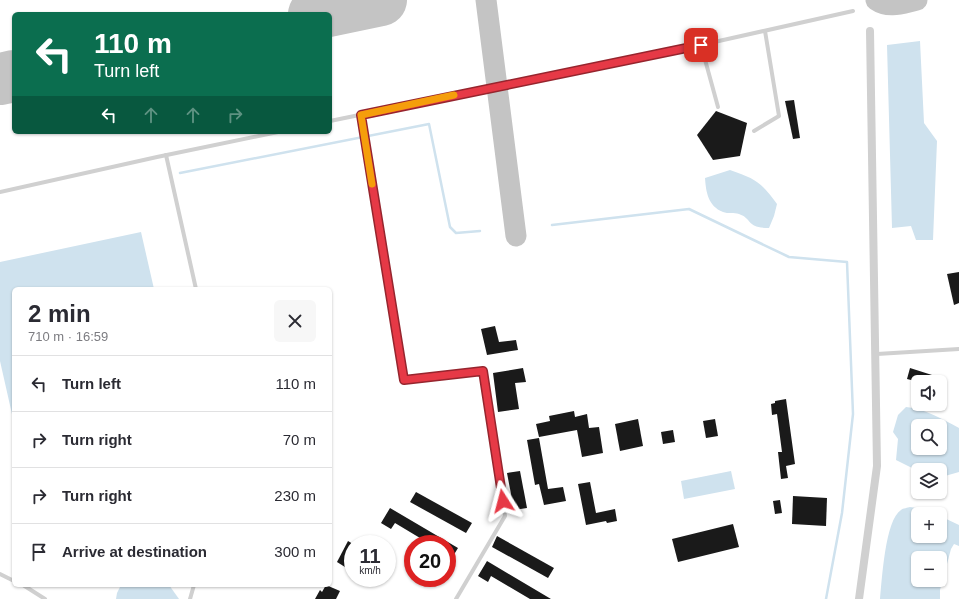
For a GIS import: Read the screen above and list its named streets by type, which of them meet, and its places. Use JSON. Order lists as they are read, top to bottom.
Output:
{
  "page": {
    "turn": ["110 m", "Turn left"],
    "heading": ["2 min", "710 m · 16:59"],
    "list": [
      {
        "name": "Turn left",
        "value": "110 m"
      },
      {
        "name": "Turn right",
        "value": "70 m"
      },
      {
        "name": "Turn right",
        "value": "230 m"
      },
      {
        "name": "Arrive at destination",
        "value": "300 m"
      }
    ],
    "map_buttons": ["+", "−"],
    "speed": "11 km/h",
    "limit": "20"
  }
}
